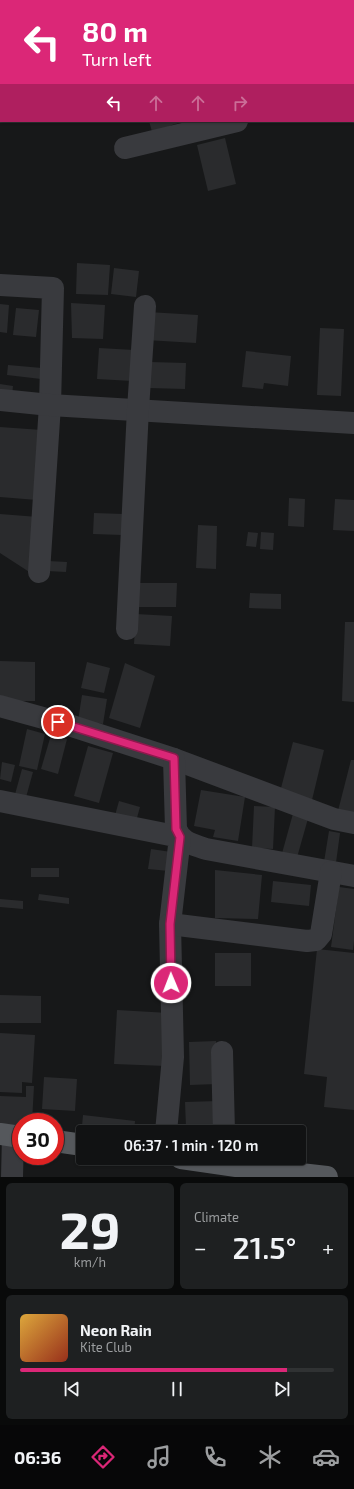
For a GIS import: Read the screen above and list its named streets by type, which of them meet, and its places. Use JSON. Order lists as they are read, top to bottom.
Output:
{
  "page": {
    "turn": ["80 m", "Turn left"],
    "limit": "30",
    "trip": "06:37 · 1 min · 120 m",
    "tile": [
      ["29", "km/h"],
      "Climate"
    ],
    "heat": ["−", "21.5°", "+"],
    "song": ["Neon Rain", "Kite Club"],
    "tabs": "06:36"
  }
}
